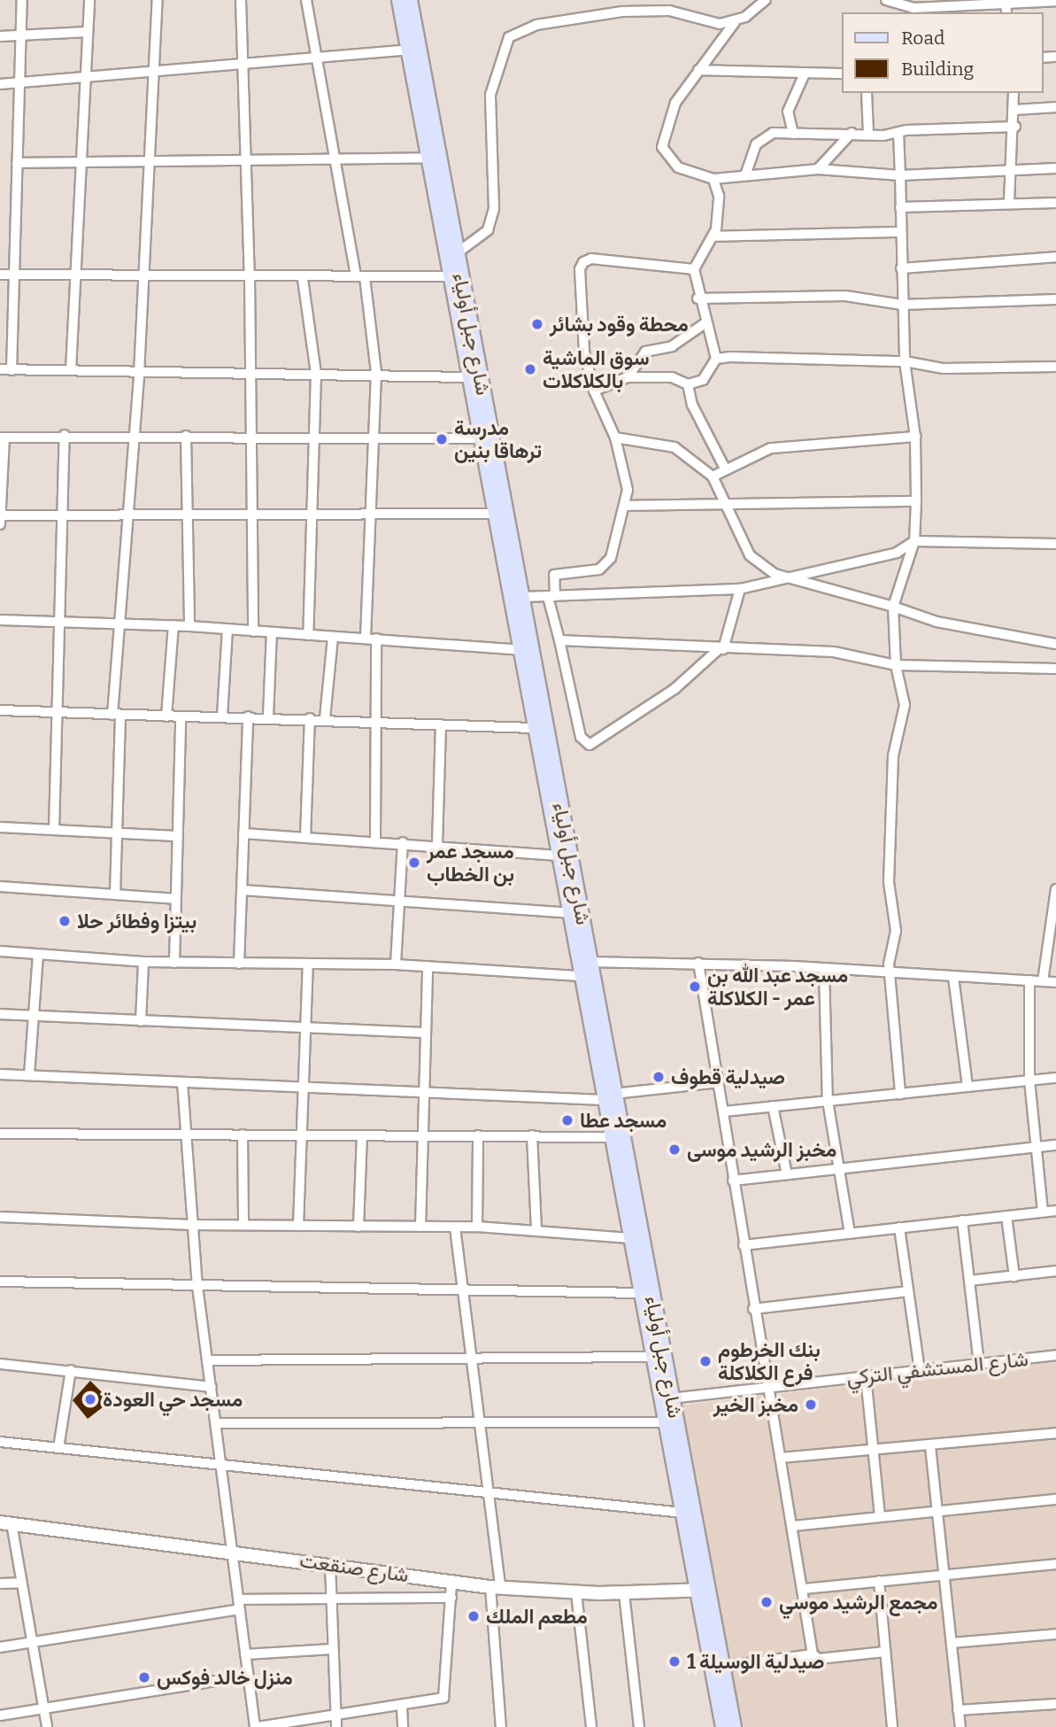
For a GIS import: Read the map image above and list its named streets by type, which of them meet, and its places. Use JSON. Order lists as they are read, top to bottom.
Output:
{
  "streets": {
    "main road": ["شارع جبل أولياء"],
    "street": ["شارع المستشفي التركي", "شارع صنقعت"]
  },
  "crossings": [
    ["شارع جبل أولياء", "شارع المستشفي التركي"],
    ["شارع جبل أولياء", "شارع صنقعت"]
  ],
  "places": [
    "محطة وقود بشائر",
    "سوق الماشية بالكلاكلات",
    "مدرسة ترهاقا بنين",
    "مسجد عمر بن الخطاب",
    "بيتزا وفطائر حلا",
    "مسجد عبد الله بن عمر - الكلاكلة",
    "صيدلية قطوف",
    "مسجد عطا",
    "مخبز الرشيد موسى",
    "بنك الخرطوم فرع الكلاكلة",
    "مسجد حي العودة",
    "مخبز الخير",
    "مجمع الرشيد موسي",
    "مطعم الملك",
    "صيدلية الوسيلة 1",
    "منزل خالد فوكس"
  ],
  "legend": ["Road", "Building"]
}
